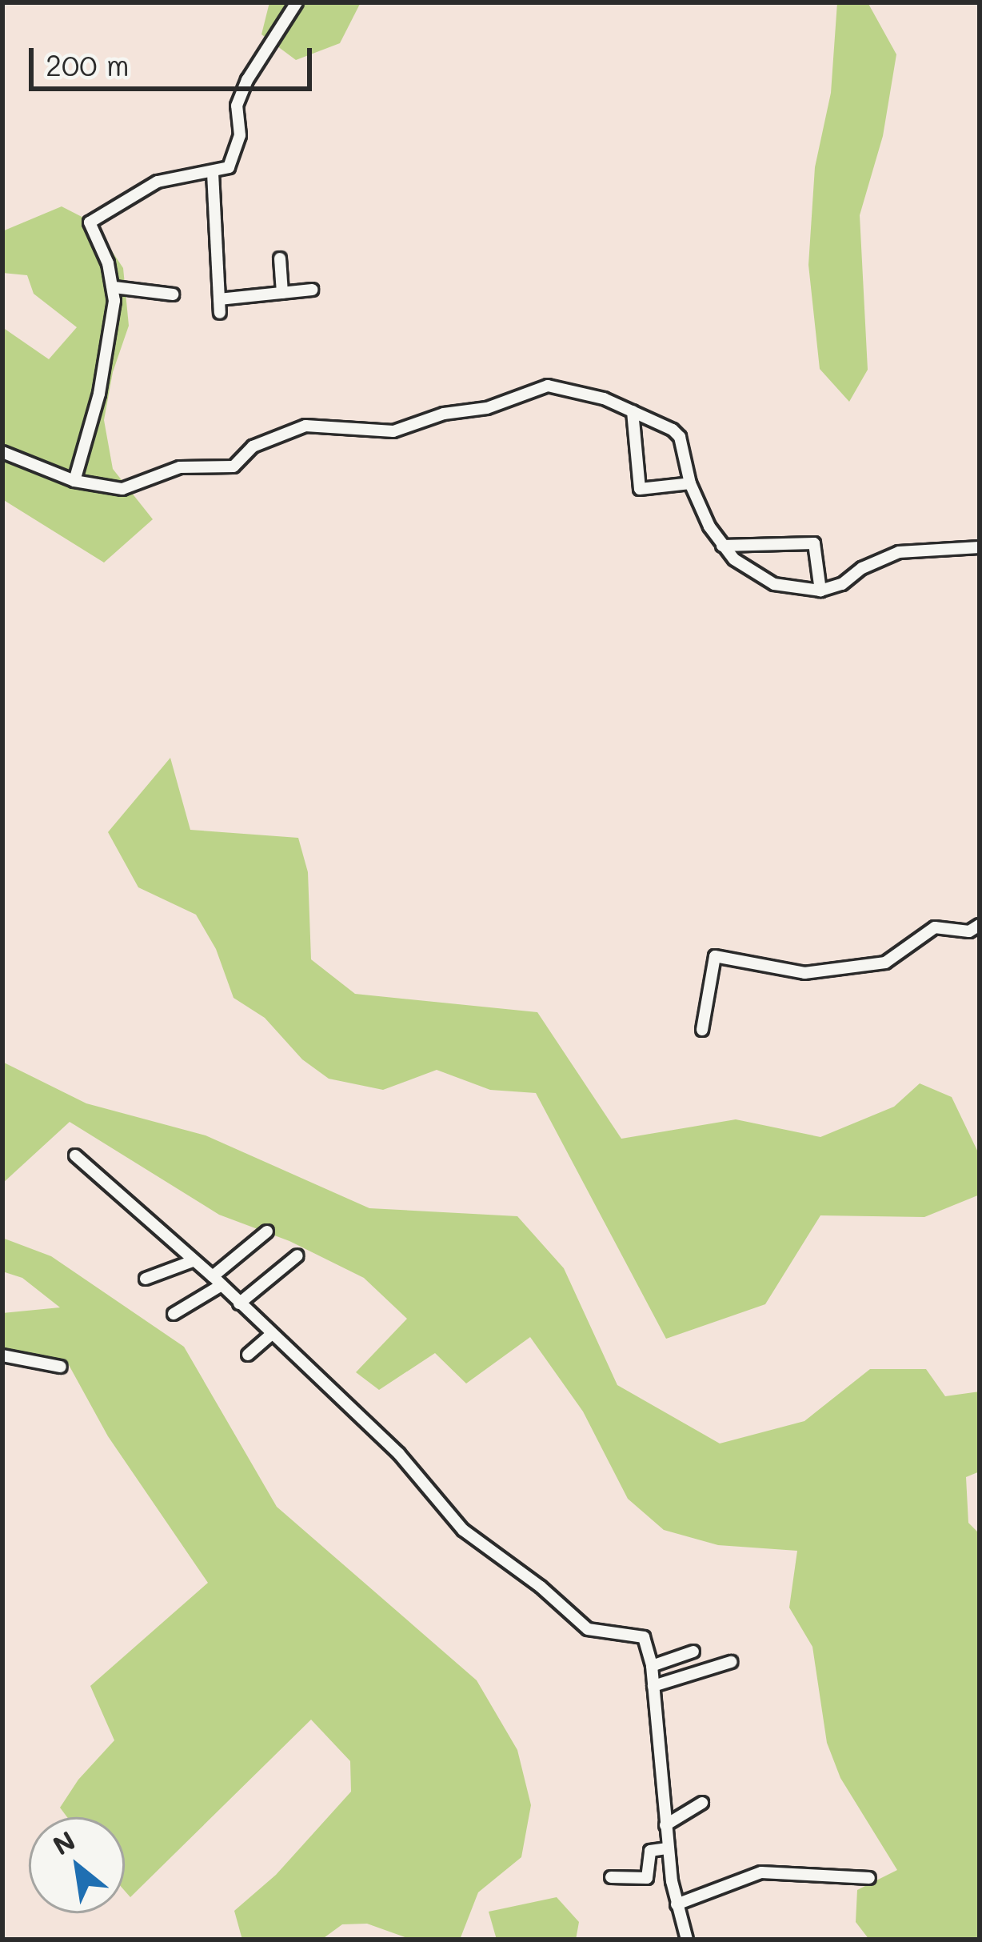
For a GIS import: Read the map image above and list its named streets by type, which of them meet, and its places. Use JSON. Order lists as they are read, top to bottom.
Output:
{
  "scale_bar": "200 m",
  "north": "top left"
}
